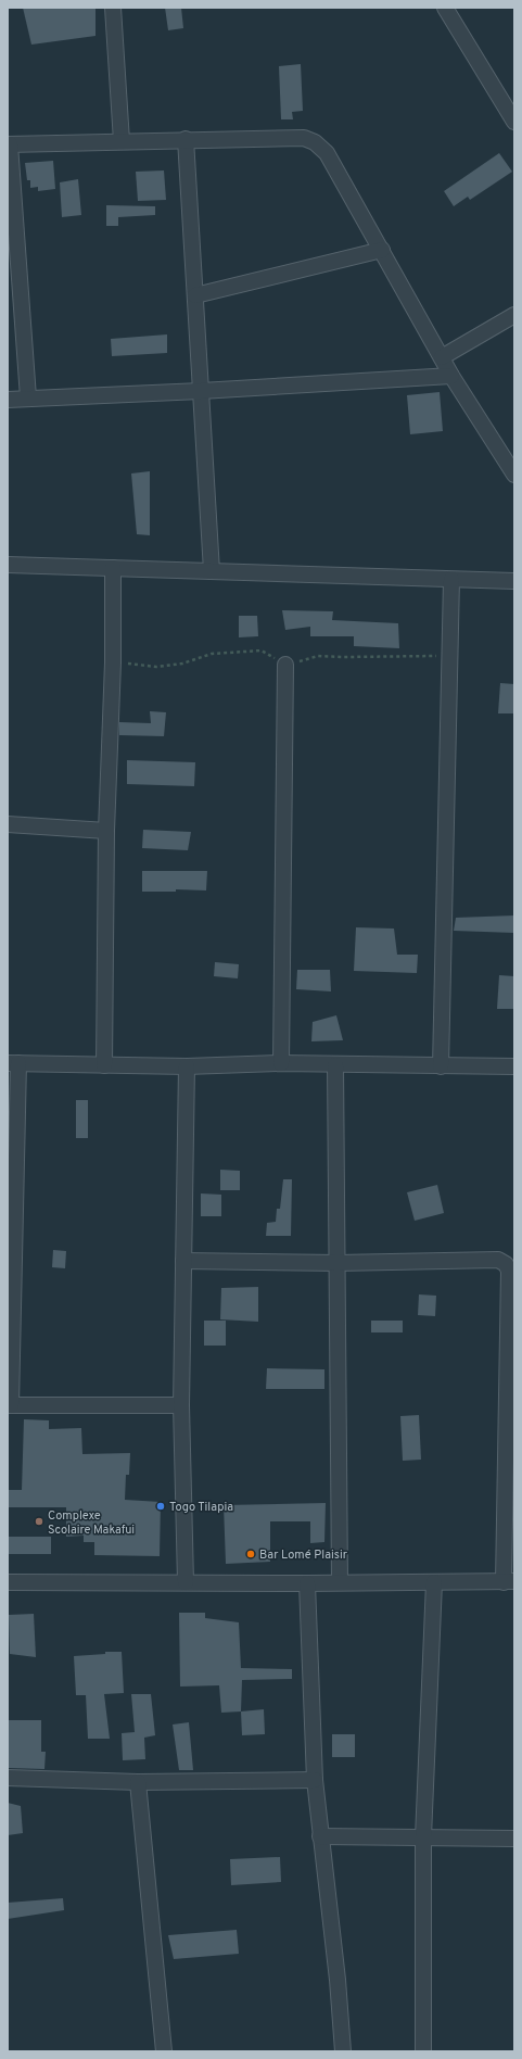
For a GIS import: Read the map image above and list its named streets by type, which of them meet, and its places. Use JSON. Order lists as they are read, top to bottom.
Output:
{
  "places": ["Togo Tilapia", "Complexe Scolaire Makafui", "Bar Lomé Plaisir"]
}
